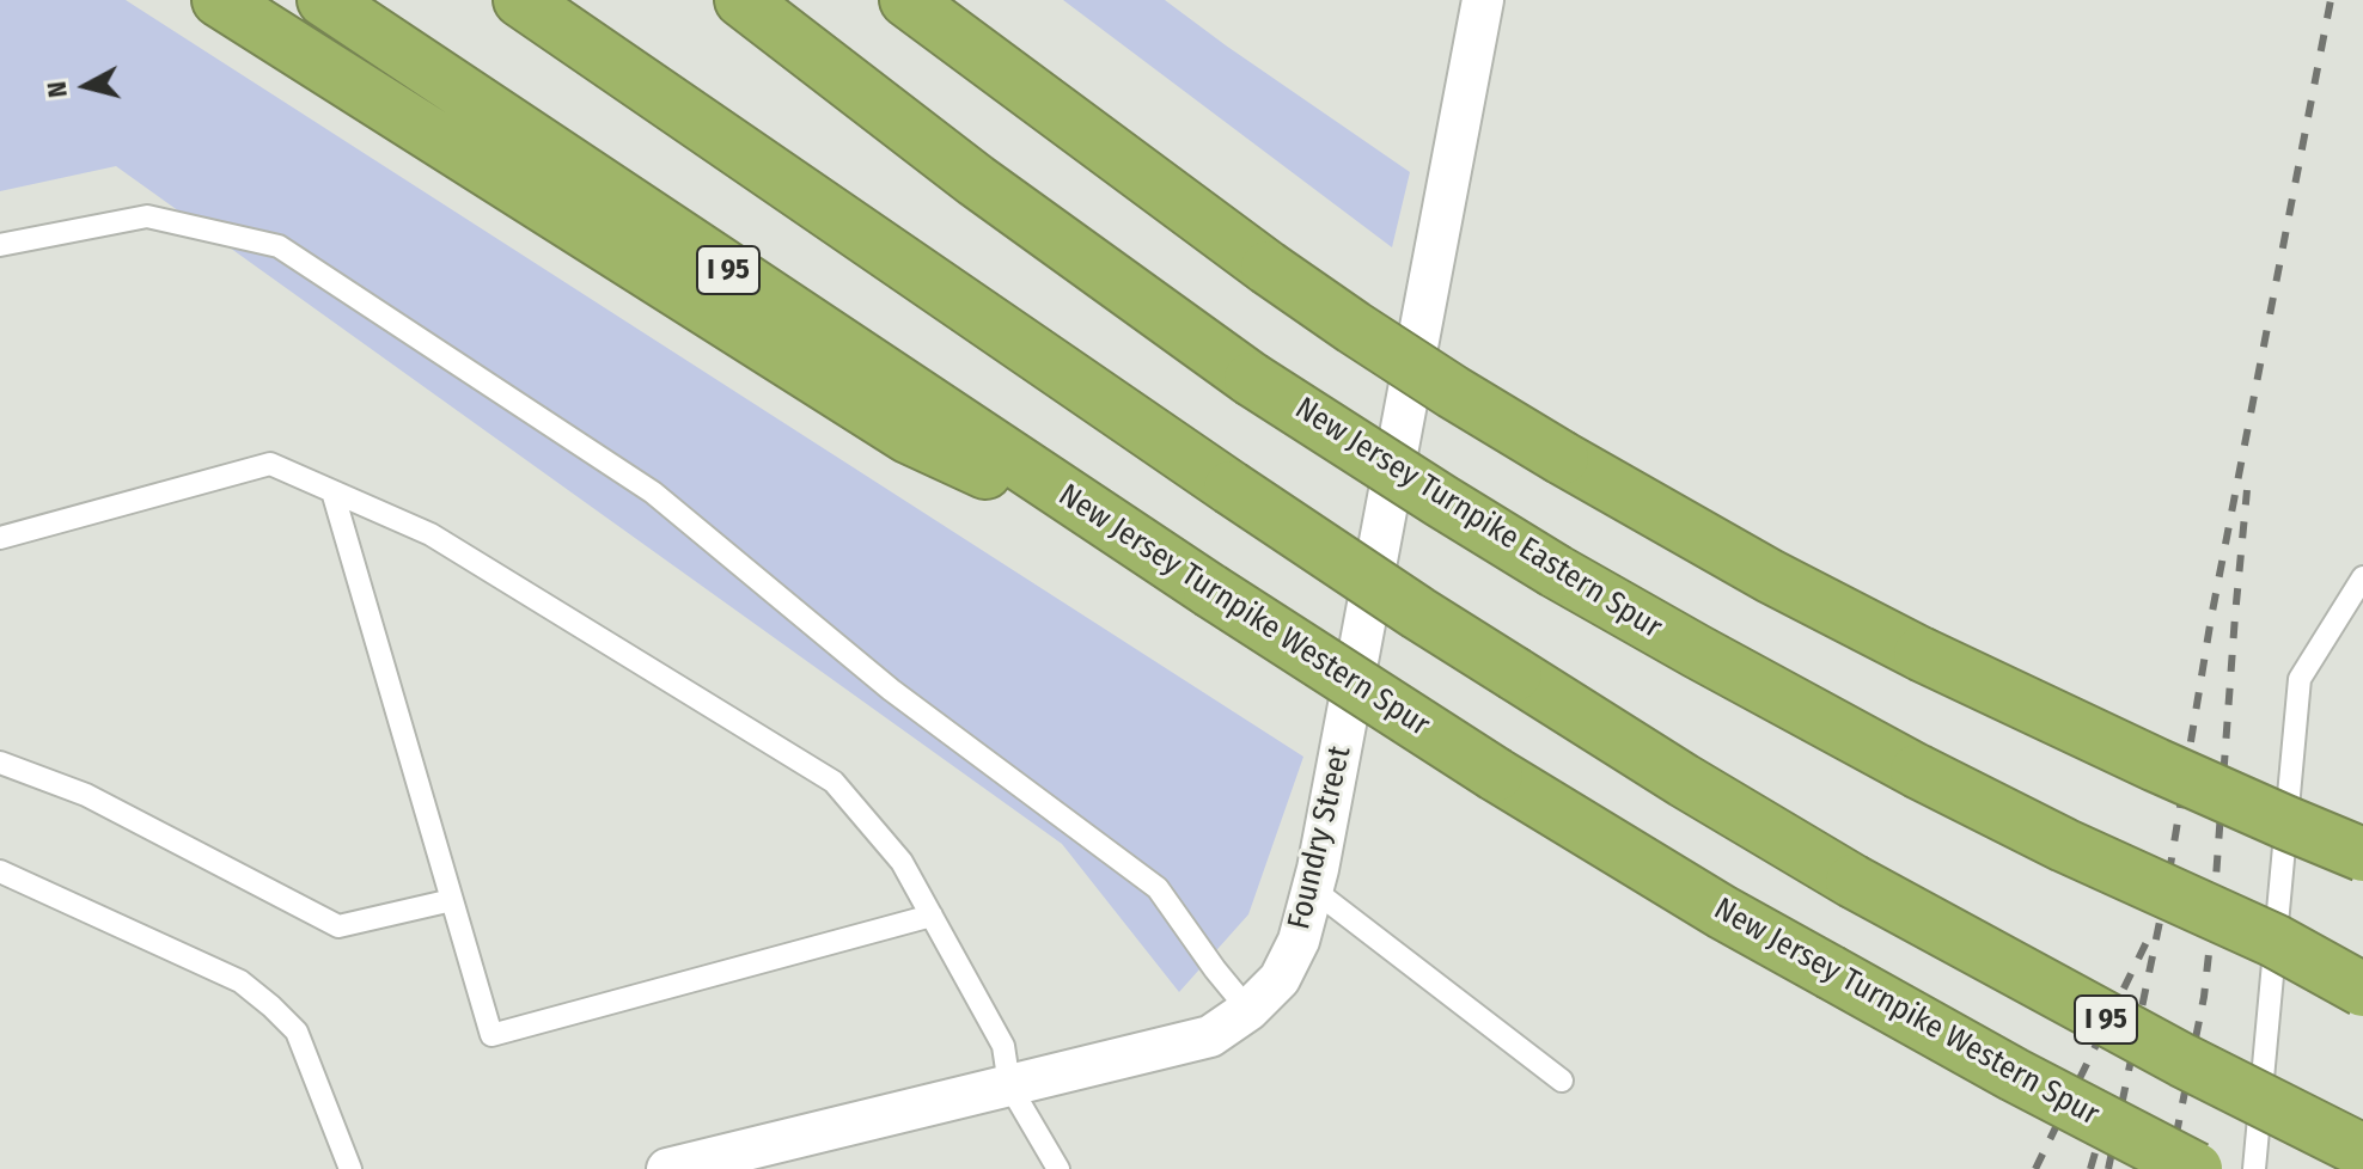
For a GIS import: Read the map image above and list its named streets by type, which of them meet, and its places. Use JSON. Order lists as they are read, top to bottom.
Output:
{
  "streets": {
    "highway": ["I 95", "New Jersey Turnpike Eastern Spur", "New Jersey Turnpike Western Spur"],
    "street": ["Foundry Street"]
  },
  "north": "left"
}
